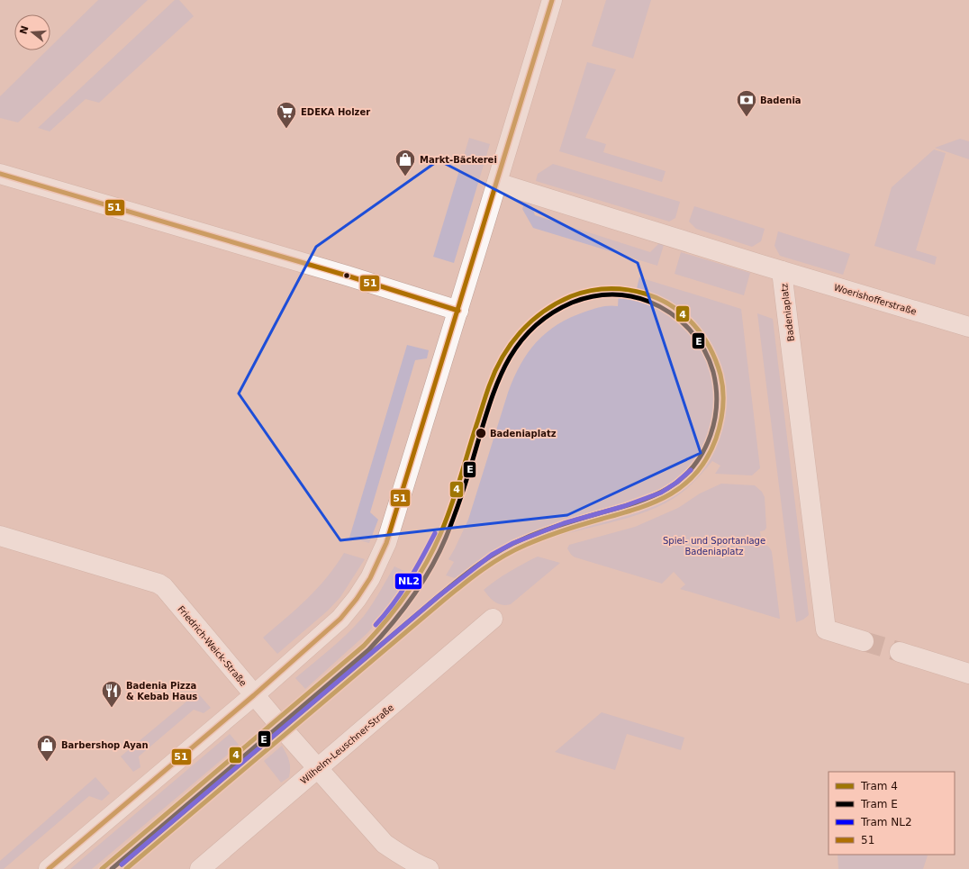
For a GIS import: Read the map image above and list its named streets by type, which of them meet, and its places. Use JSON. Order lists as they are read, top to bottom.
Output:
{
  "streets": {
    "street": [
      "Woerishofferstraße",
      "Badeniaplatz",
      "Friedrich-Weick-Straße",
      "Wilhelm-Leuschner-Straße"
    ]
  },
  "crossings": [
    ["Woerishofferstraße", "Badeniaplatz"],
    ["Friedrich-Weick-Straße", "Wilhelm-Leuschner-Straße"]
  ],
  "parks": ["Spiel- und Sportanlage Badeniaplatz"],
  "places": {
    "bank": ["Badenia"],
    "supermarket": ["EDEKA Holzer"],
    "shop": ["Markt-Bäckerei", "Barbershop Ayan"],
    "other": ["Badeniaplatz"],
    "restaurant": ["Badenia Pizza & Kebab Haus"]
  },
  "lines": [
    "transit line 51",
    "tram line 4",
    "tram line E",
    "tram line NL2"
  ],
  "legend": [
    "Tram 4",
    "Tram E",
    "Tram NL2",
    "51"
  ],
  "north": "left"
}
